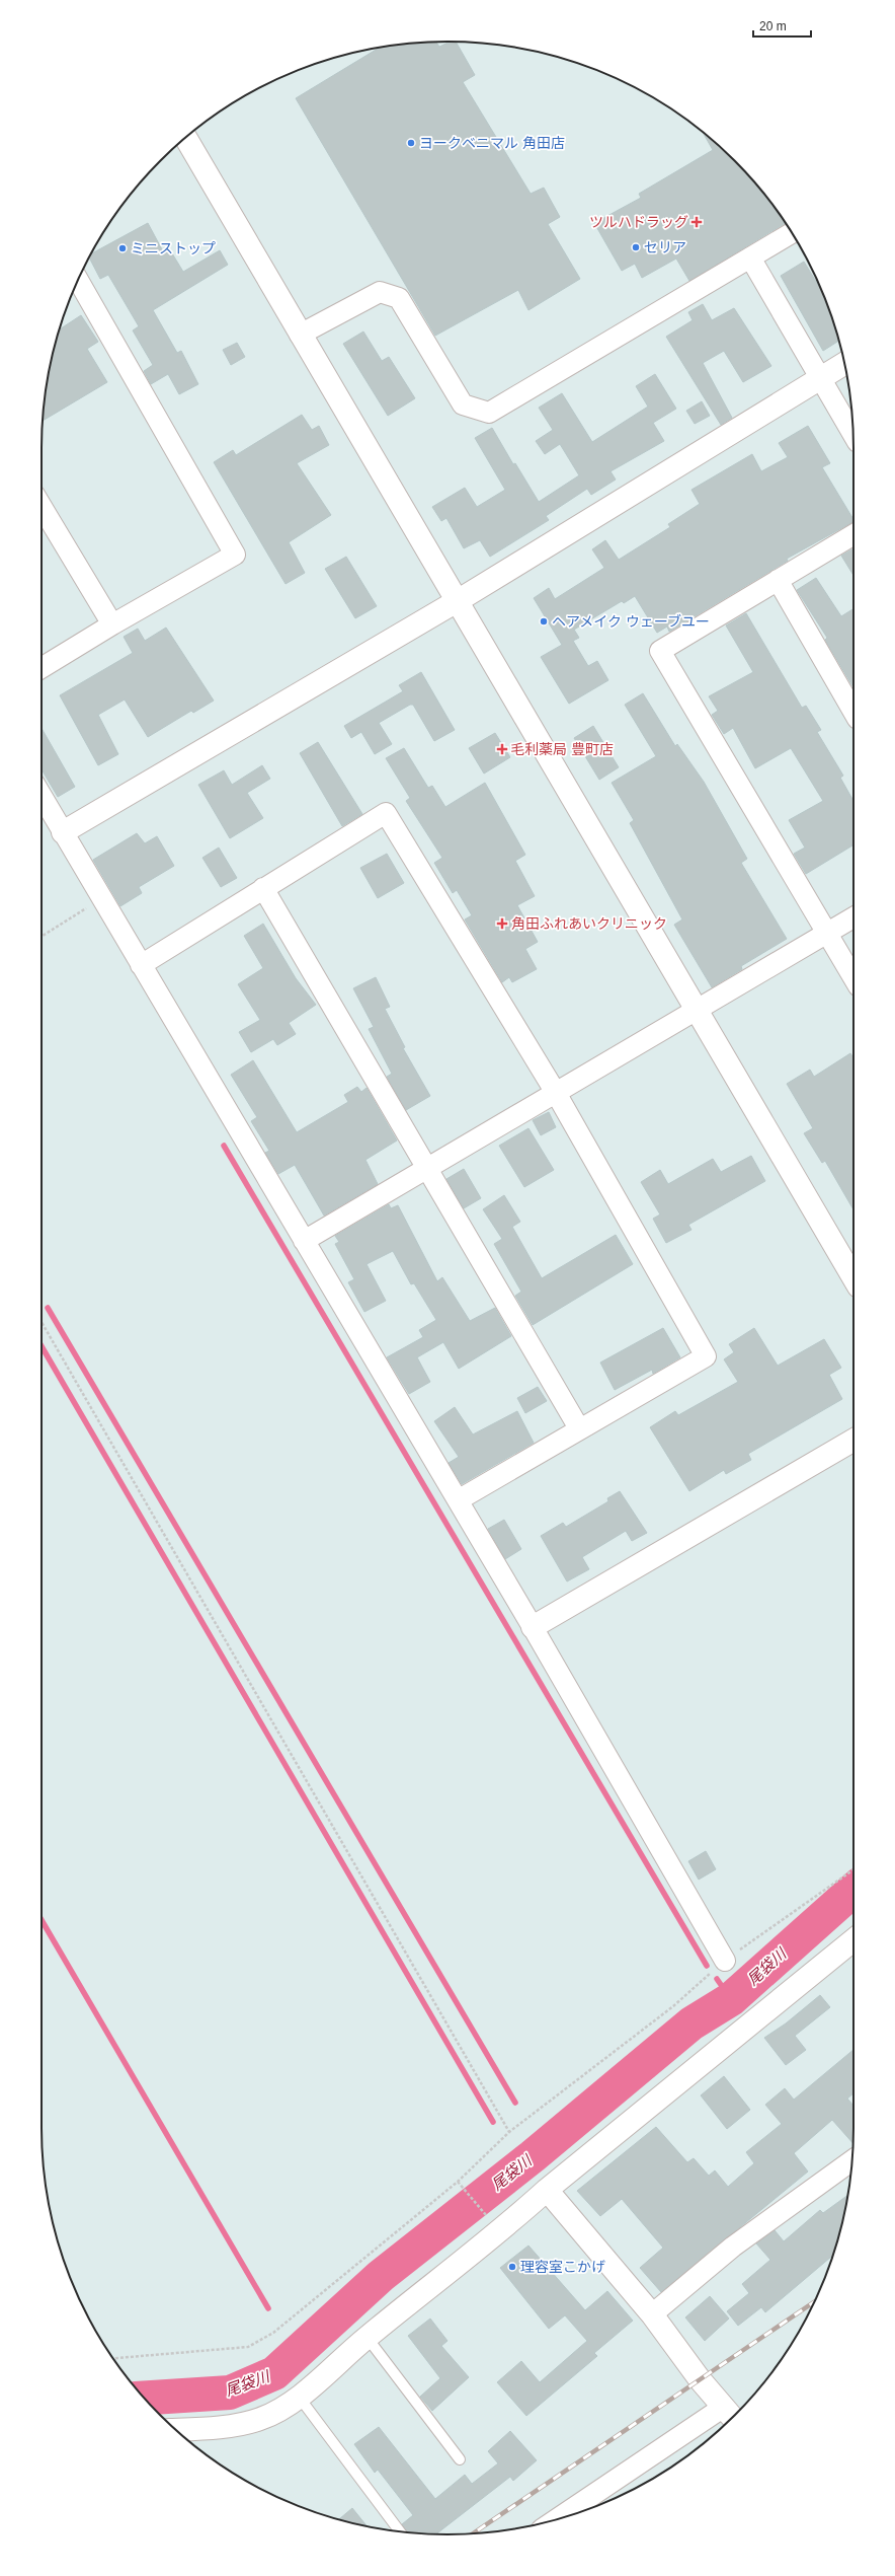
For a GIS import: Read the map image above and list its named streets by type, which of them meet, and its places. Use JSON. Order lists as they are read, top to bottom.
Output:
{
  "water": ["尾袋川"],
  "places": {
    "other": [
      "ヨークベニマル 角田店",
      "セリア",
      "ミニストップ",
      "ヘアメイク ウェーブユー",
      "理容室こかげ"
    ],
    "health": ["ツルハドラッグ", "毛利薬局 豊町店", "角田ふれあいクリニック"]
  },
  "scale_bar": "20 m"
}
